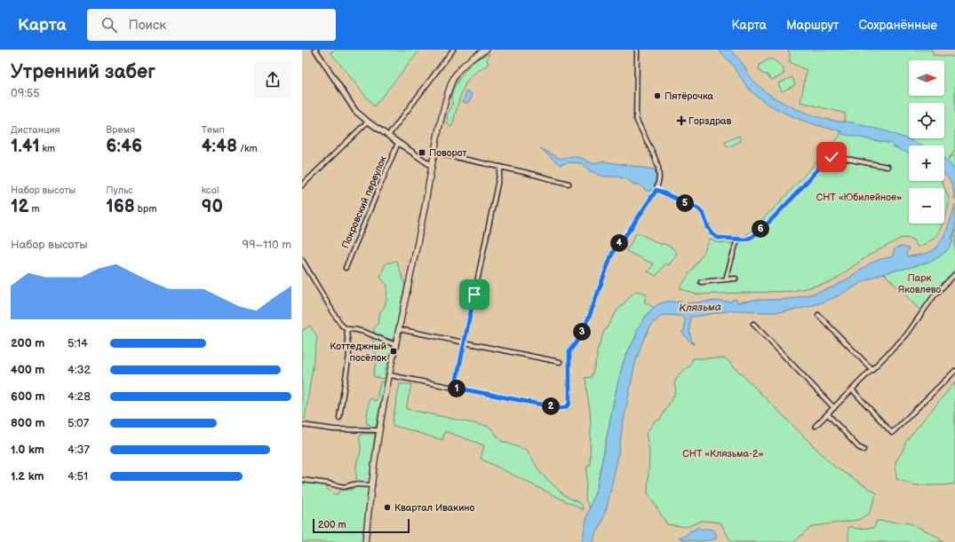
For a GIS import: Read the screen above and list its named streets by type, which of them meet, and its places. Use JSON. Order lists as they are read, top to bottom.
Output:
{
  "streets": {
    "street": ["Покровский переулок"]
  },
  "water": ["Клязьма"],
  "parks": ["СНТ «Юбилейное»", "Парк Яковлево", "СНТ «Клязьма-2»"],
  "places": {
    "other": ["Пятёрочка", "Квартал Ивакино"],
    "health": ["Горздрав"],
    "transit": ["Поворот", "Коттеджный посёлок"]
  },
  "scale_bar": "200 m",
  "north": "right",
  "page": {
    "header": "Карта",
    "search": "Поиск",
    "nav": ["Карта", "Маршрут", "Сохранённые"],
    "heading": ["Утренний забег", "09:55"],
    "map_buttons": ["+", "−"],
    "stats": [
      ["Дистанция", "1.41 km"],
      ["Время", "6:46"],
      ["Темп", "4:48 /km"],
      ["Набор высоты", "12 m"],
      ["Пульс", "168 bpm"],
      ["kcal", "90"]
    ],
    "pins": [
      "5",
      "6",
      "4",
      "3",
      "1",
      "2"
    ],
    "chart": ["Набор высоты", "99–110 m"],
    "list": [
      {
        "name": "200 m",
        "note": "5:14"
      },
      {
        "name": "400 m",
        "note": "4:32"
      },
      {
        "name": "600 m",
        "note": "4:28"
      },
      {
        "name": "800 m",
        "note": "5:07"
      },
      {
        "name": "1.0 km",
        "note": "4:37"
      },
      {
        "name": "1.2 km",
        "note": "4:51"
      }
    ],
    "scale": "200 m"
  }
}
